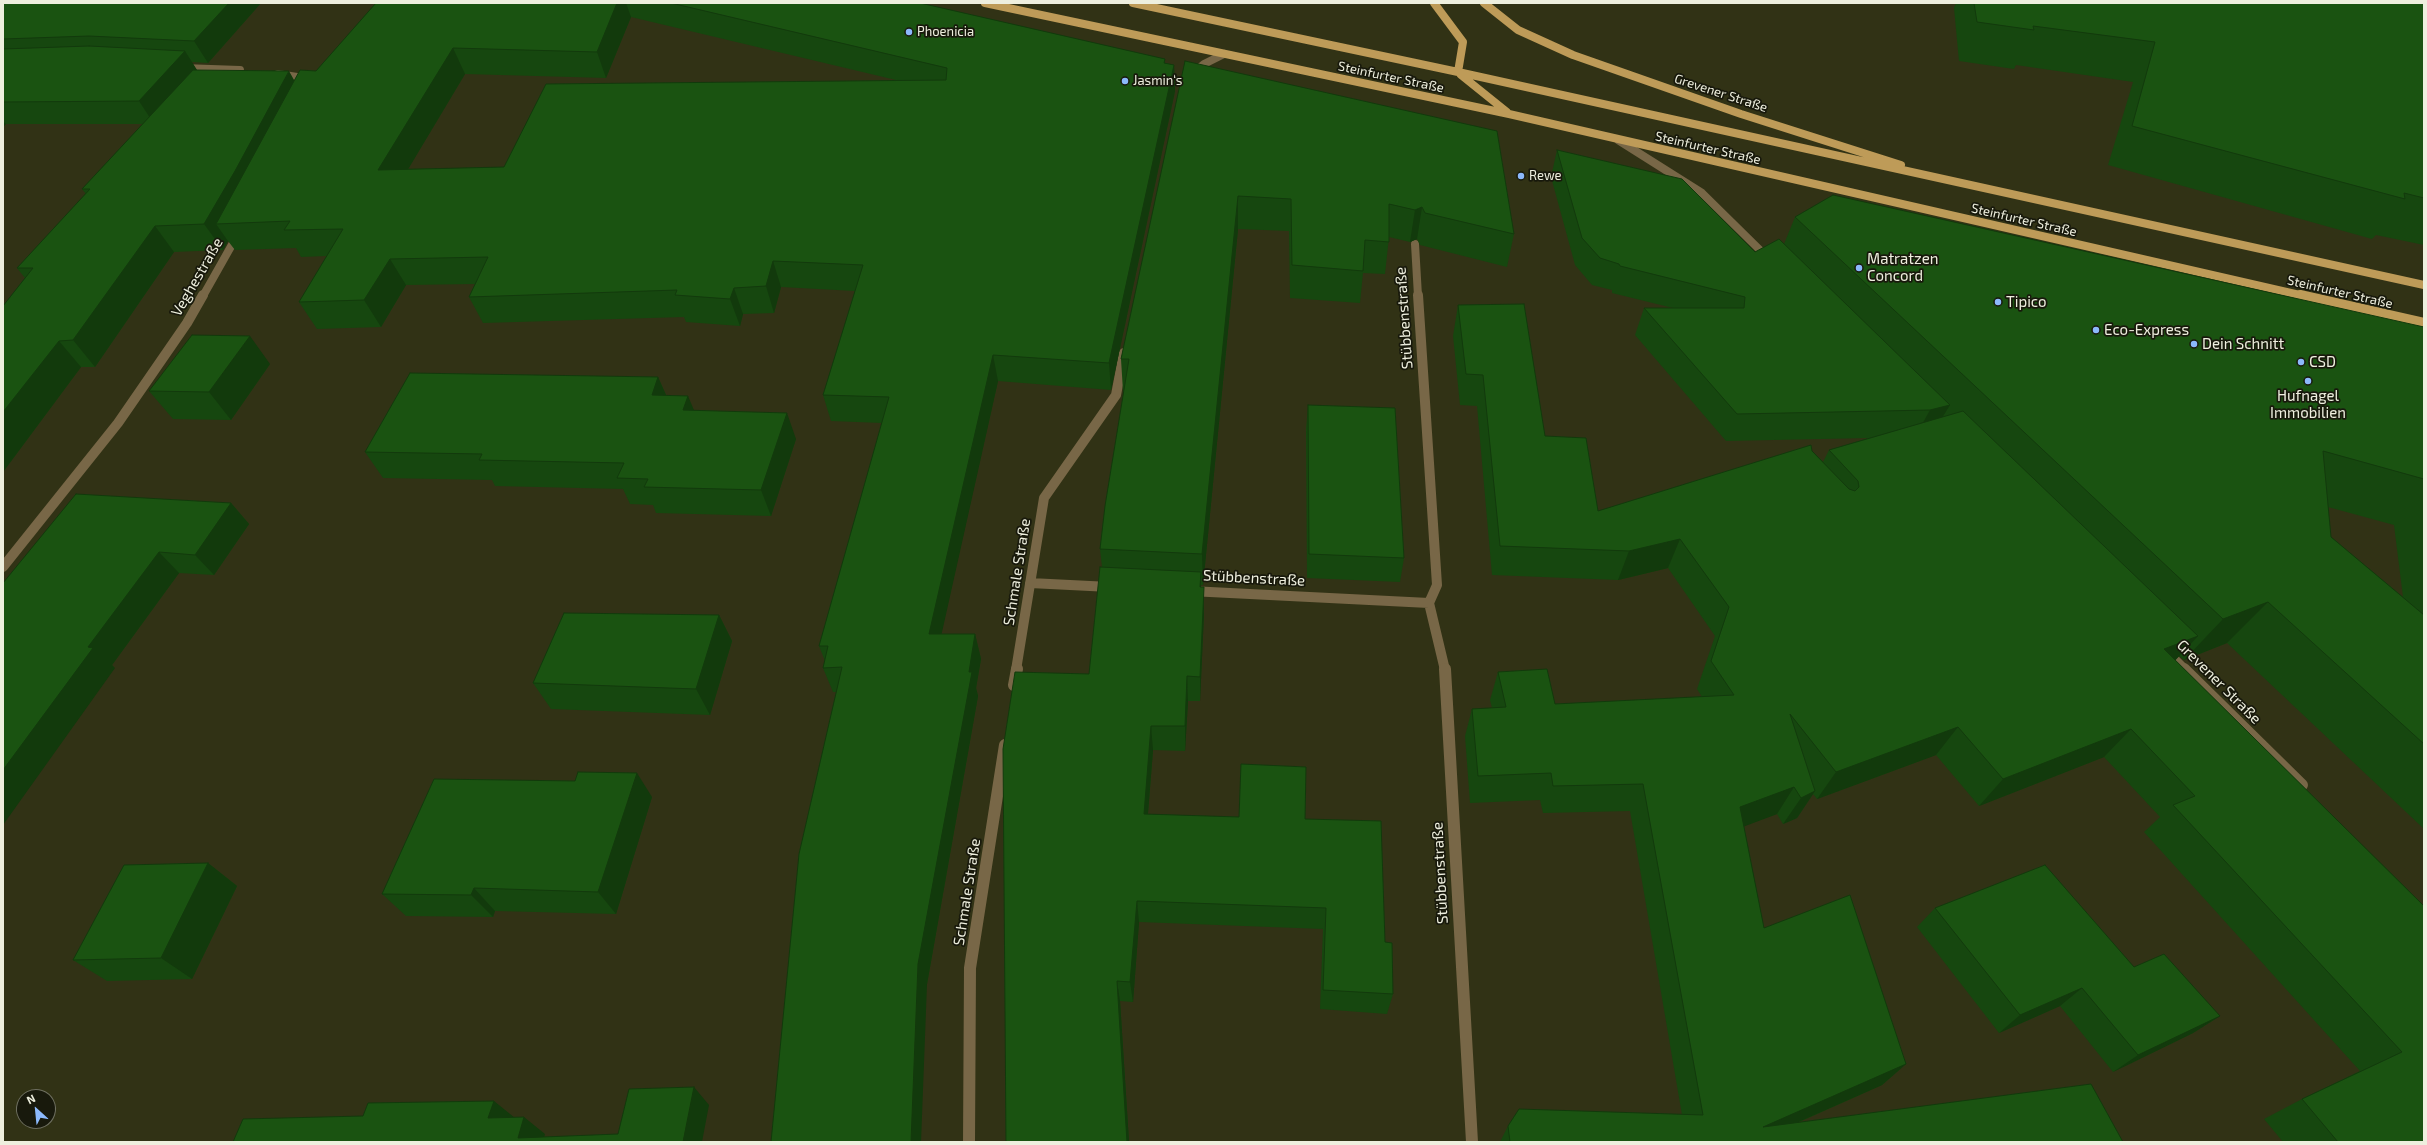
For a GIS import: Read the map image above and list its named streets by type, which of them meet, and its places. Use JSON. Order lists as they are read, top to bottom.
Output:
{
  "streets": {
    "main road": ["Steinfurter Straße", "Grevener Straße"],
    "street": ["Veghestraße", "Stübbenstraße", "Schmale Straße"]
  },
  "crossings": [
    ["Steinfurter Straße", "Grevener Straße"]
  ],
  "places": [
    "Phoenicia",
    "Jasmin‘s",
    "Rewe",
    "Matratzen Concord",
    "Tipico",
    "Eco-Express",
    "Dein Schnitt",
    "CSD",
    "Hufnagel Immobilien"
  ],
  "north": "top left"
}
